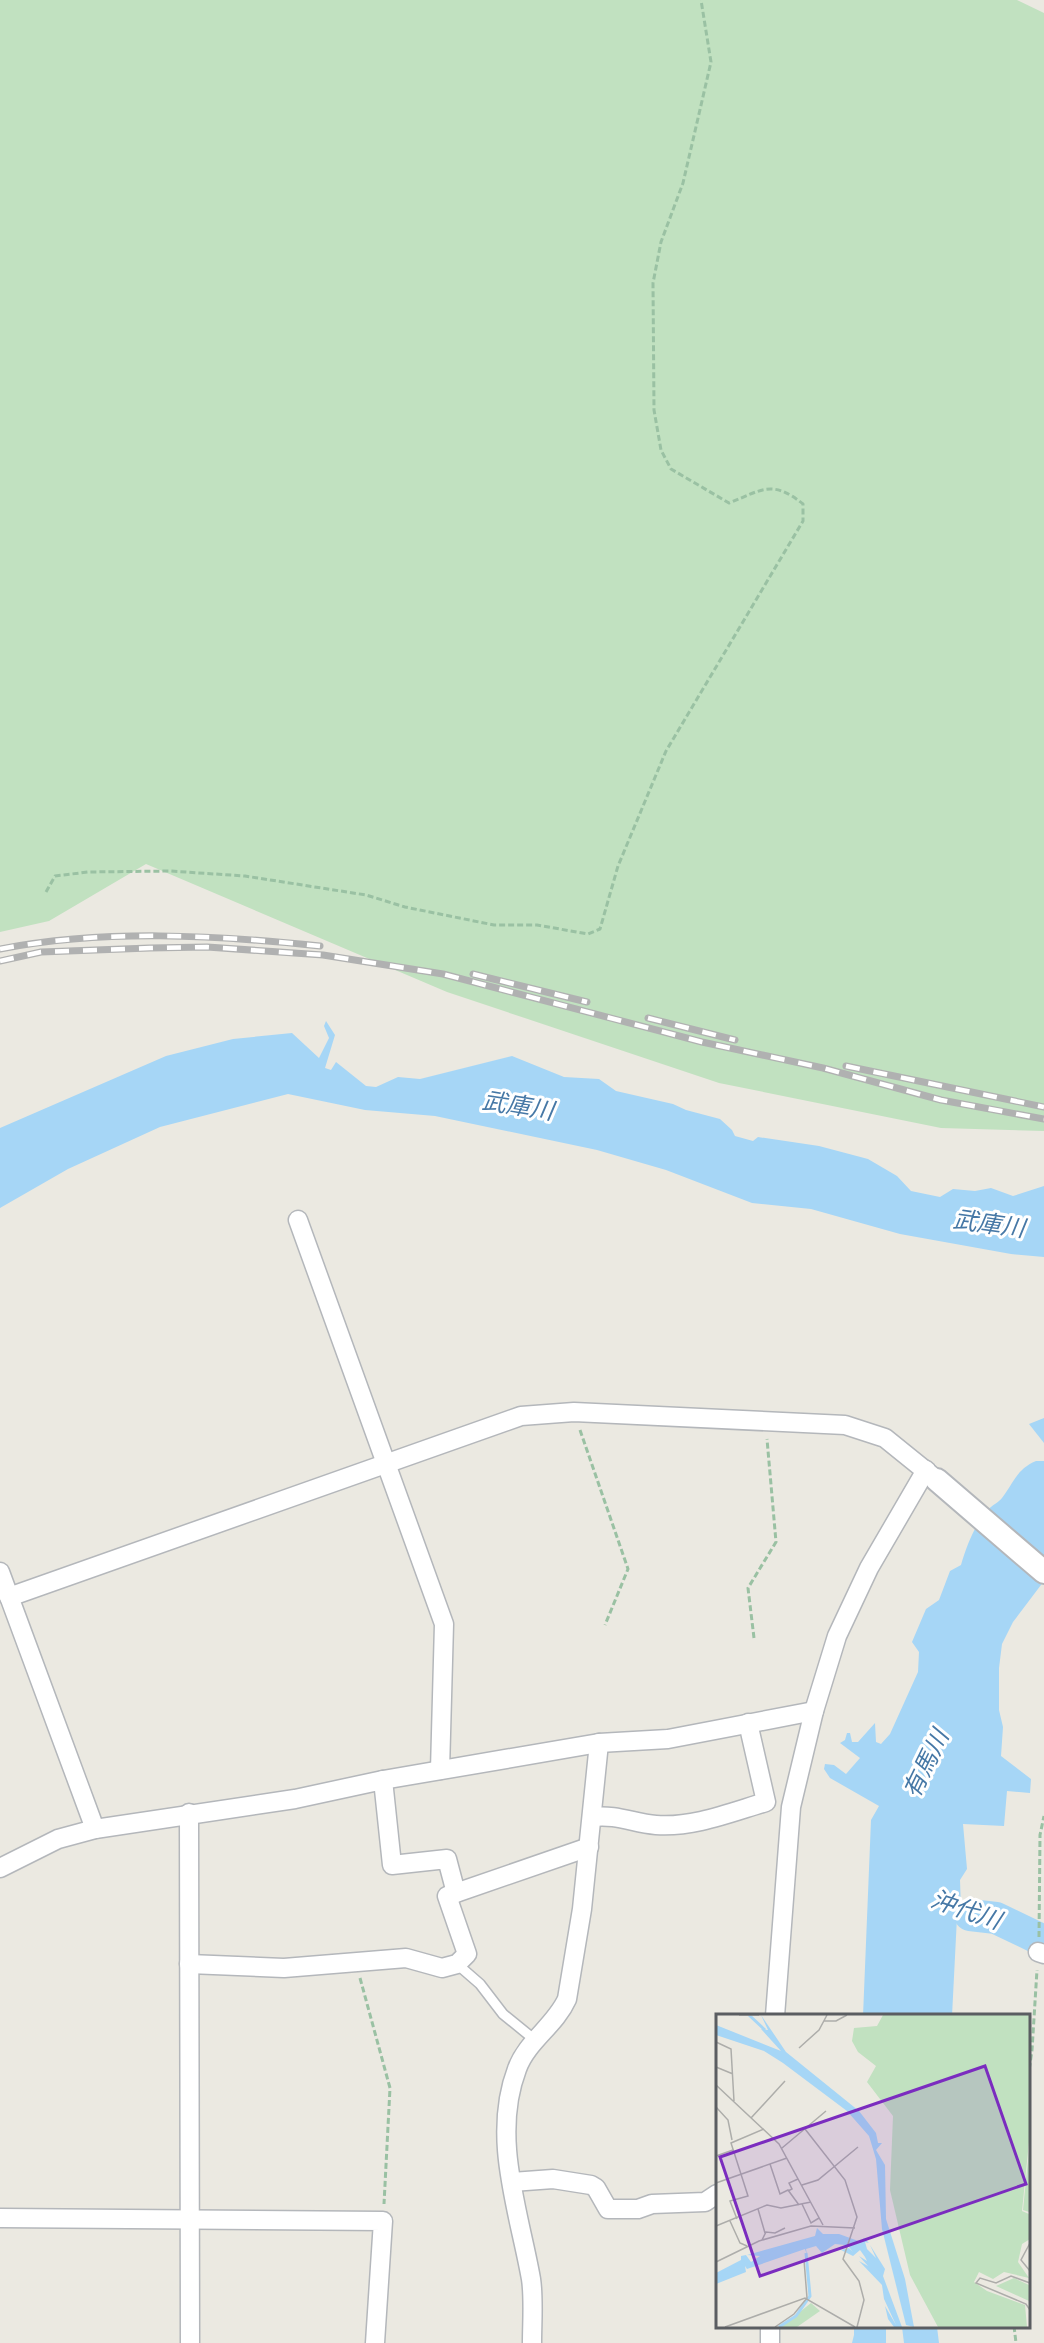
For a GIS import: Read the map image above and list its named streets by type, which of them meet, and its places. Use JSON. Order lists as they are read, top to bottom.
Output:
{
  "water": ["武庫川", "有馬川", "沖代川"]
}
